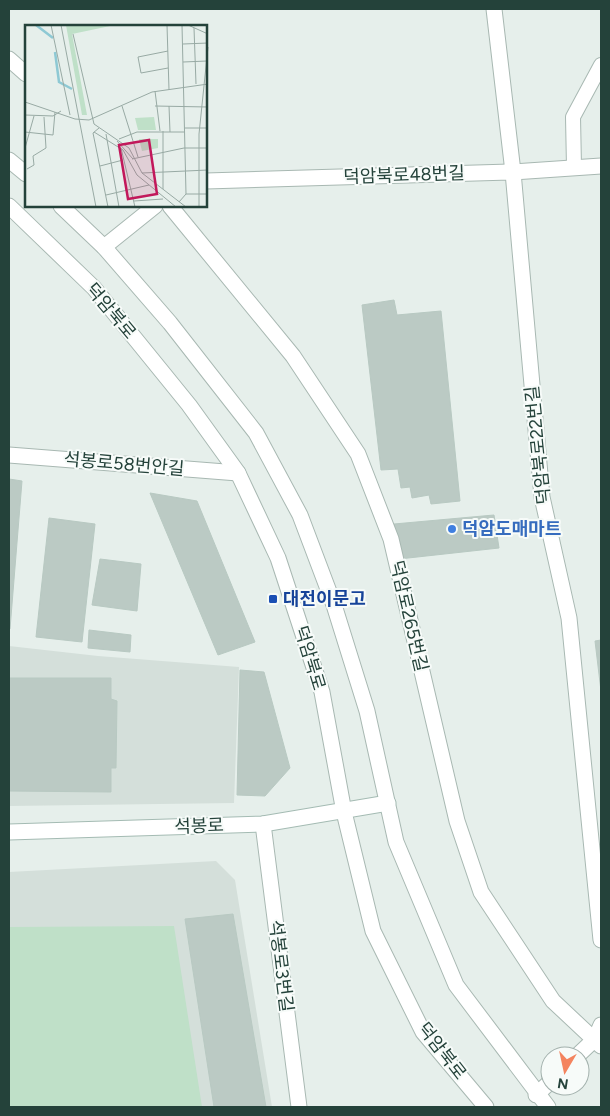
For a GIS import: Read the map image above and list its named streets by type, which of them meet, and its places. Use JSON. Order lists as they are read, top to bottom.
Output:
{
  "streets": {
    "street": [
      "덕암북로48번길",
      "덕암북로",
      "덕암북로22번길",
      "석봉로58번안길",
      "덕암로265번길",
      "석봉로",
      "석봉로3번길"
    ]
  },
  "crossings": [
    ["덕암북로48번길", "덕암북로22번길"],
    ["덕암북로", "석봉로58번안길"],
    ["덕암북로", "석봉로"],
    ["석봉로", "석봉로3번길"]
  ],
  "places": {
    "other": ["덕암도매마트"],
    "transit": ["대전이문고"]
  },
  "north": "bottom"
}
